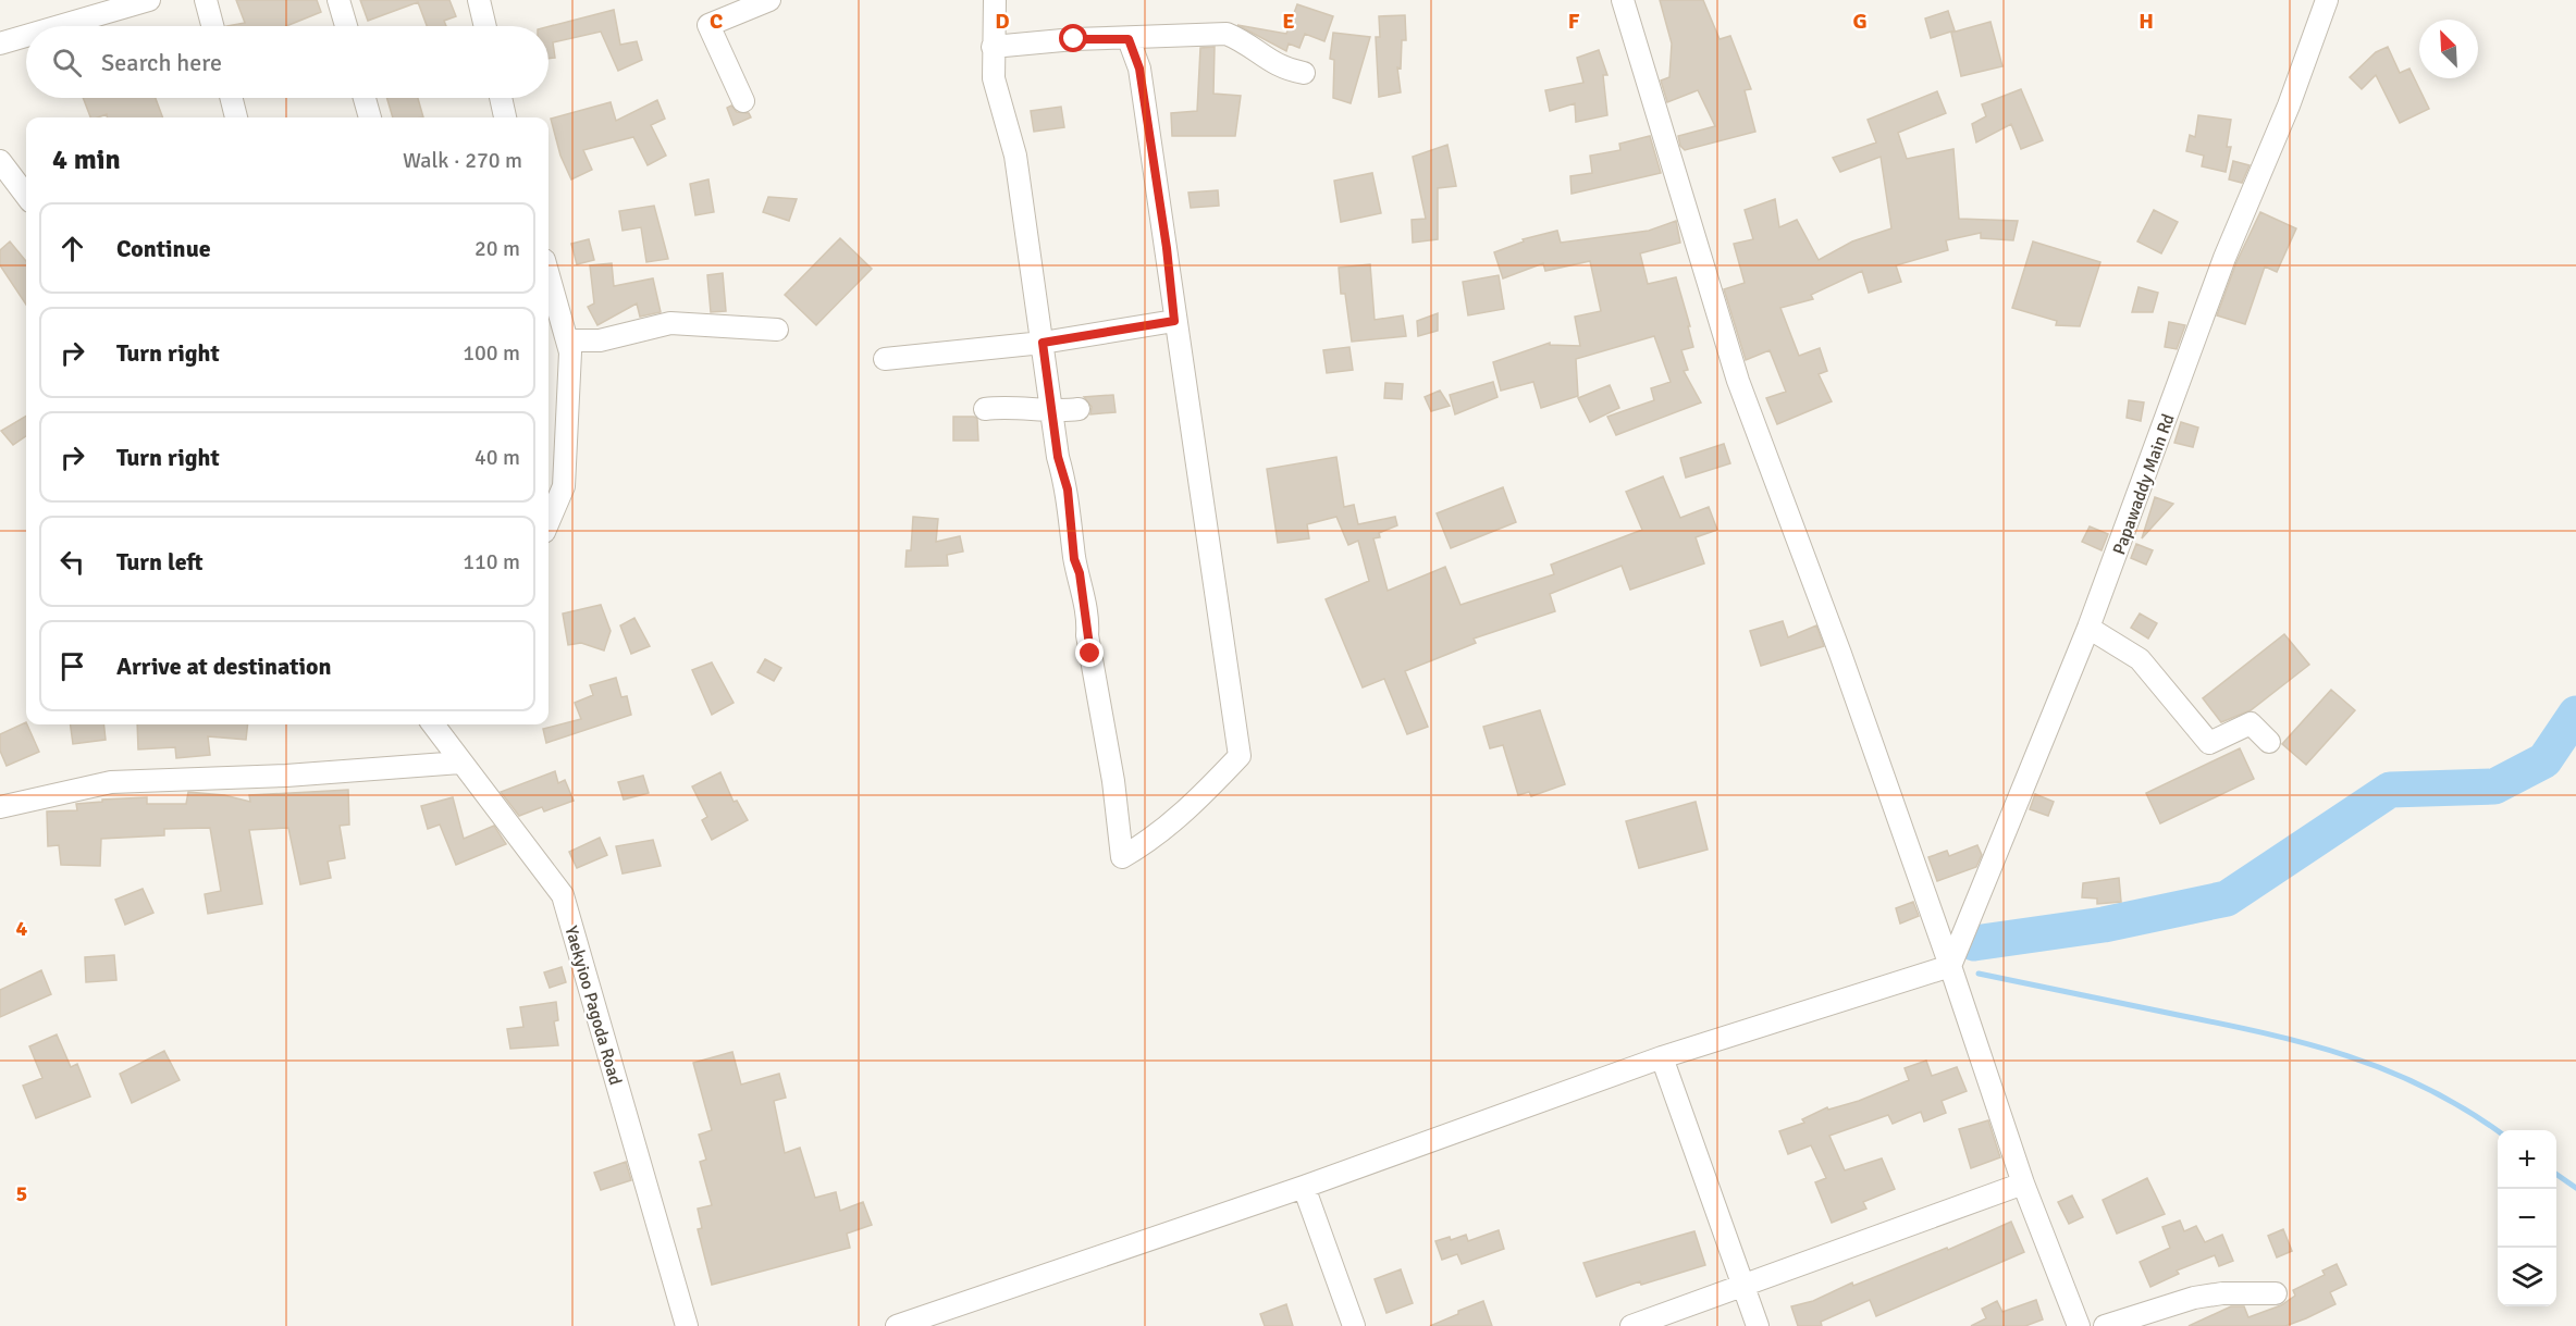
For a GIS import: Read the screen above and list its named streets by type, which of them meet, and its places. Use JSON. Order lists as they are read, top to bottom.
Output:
{
  "streets": {
    "street": ["Papawaddy Main Rd", "Yaekyioo Pagoda Road"]
  },
  "north": "top left",
  "page": {
    "search": "Search here",
    "heading": ["4 min", "Walk · 270 m"],
    "list": [
      ["Continue", "20 m"],
      ["Turn right", "100 m"],
      ["Turn right", "40 m"],
      ["Turn left", "110 m"],
      "Arrive at destination"
    ],
    "map_buttons": ["+", "−"]
  },
  "grid": {
    "columns": [
      "C",
      "D",
      "E",
      "F",
      "G",
      "H"
    ],
    "rows": ["4", "5"]
  }
}
